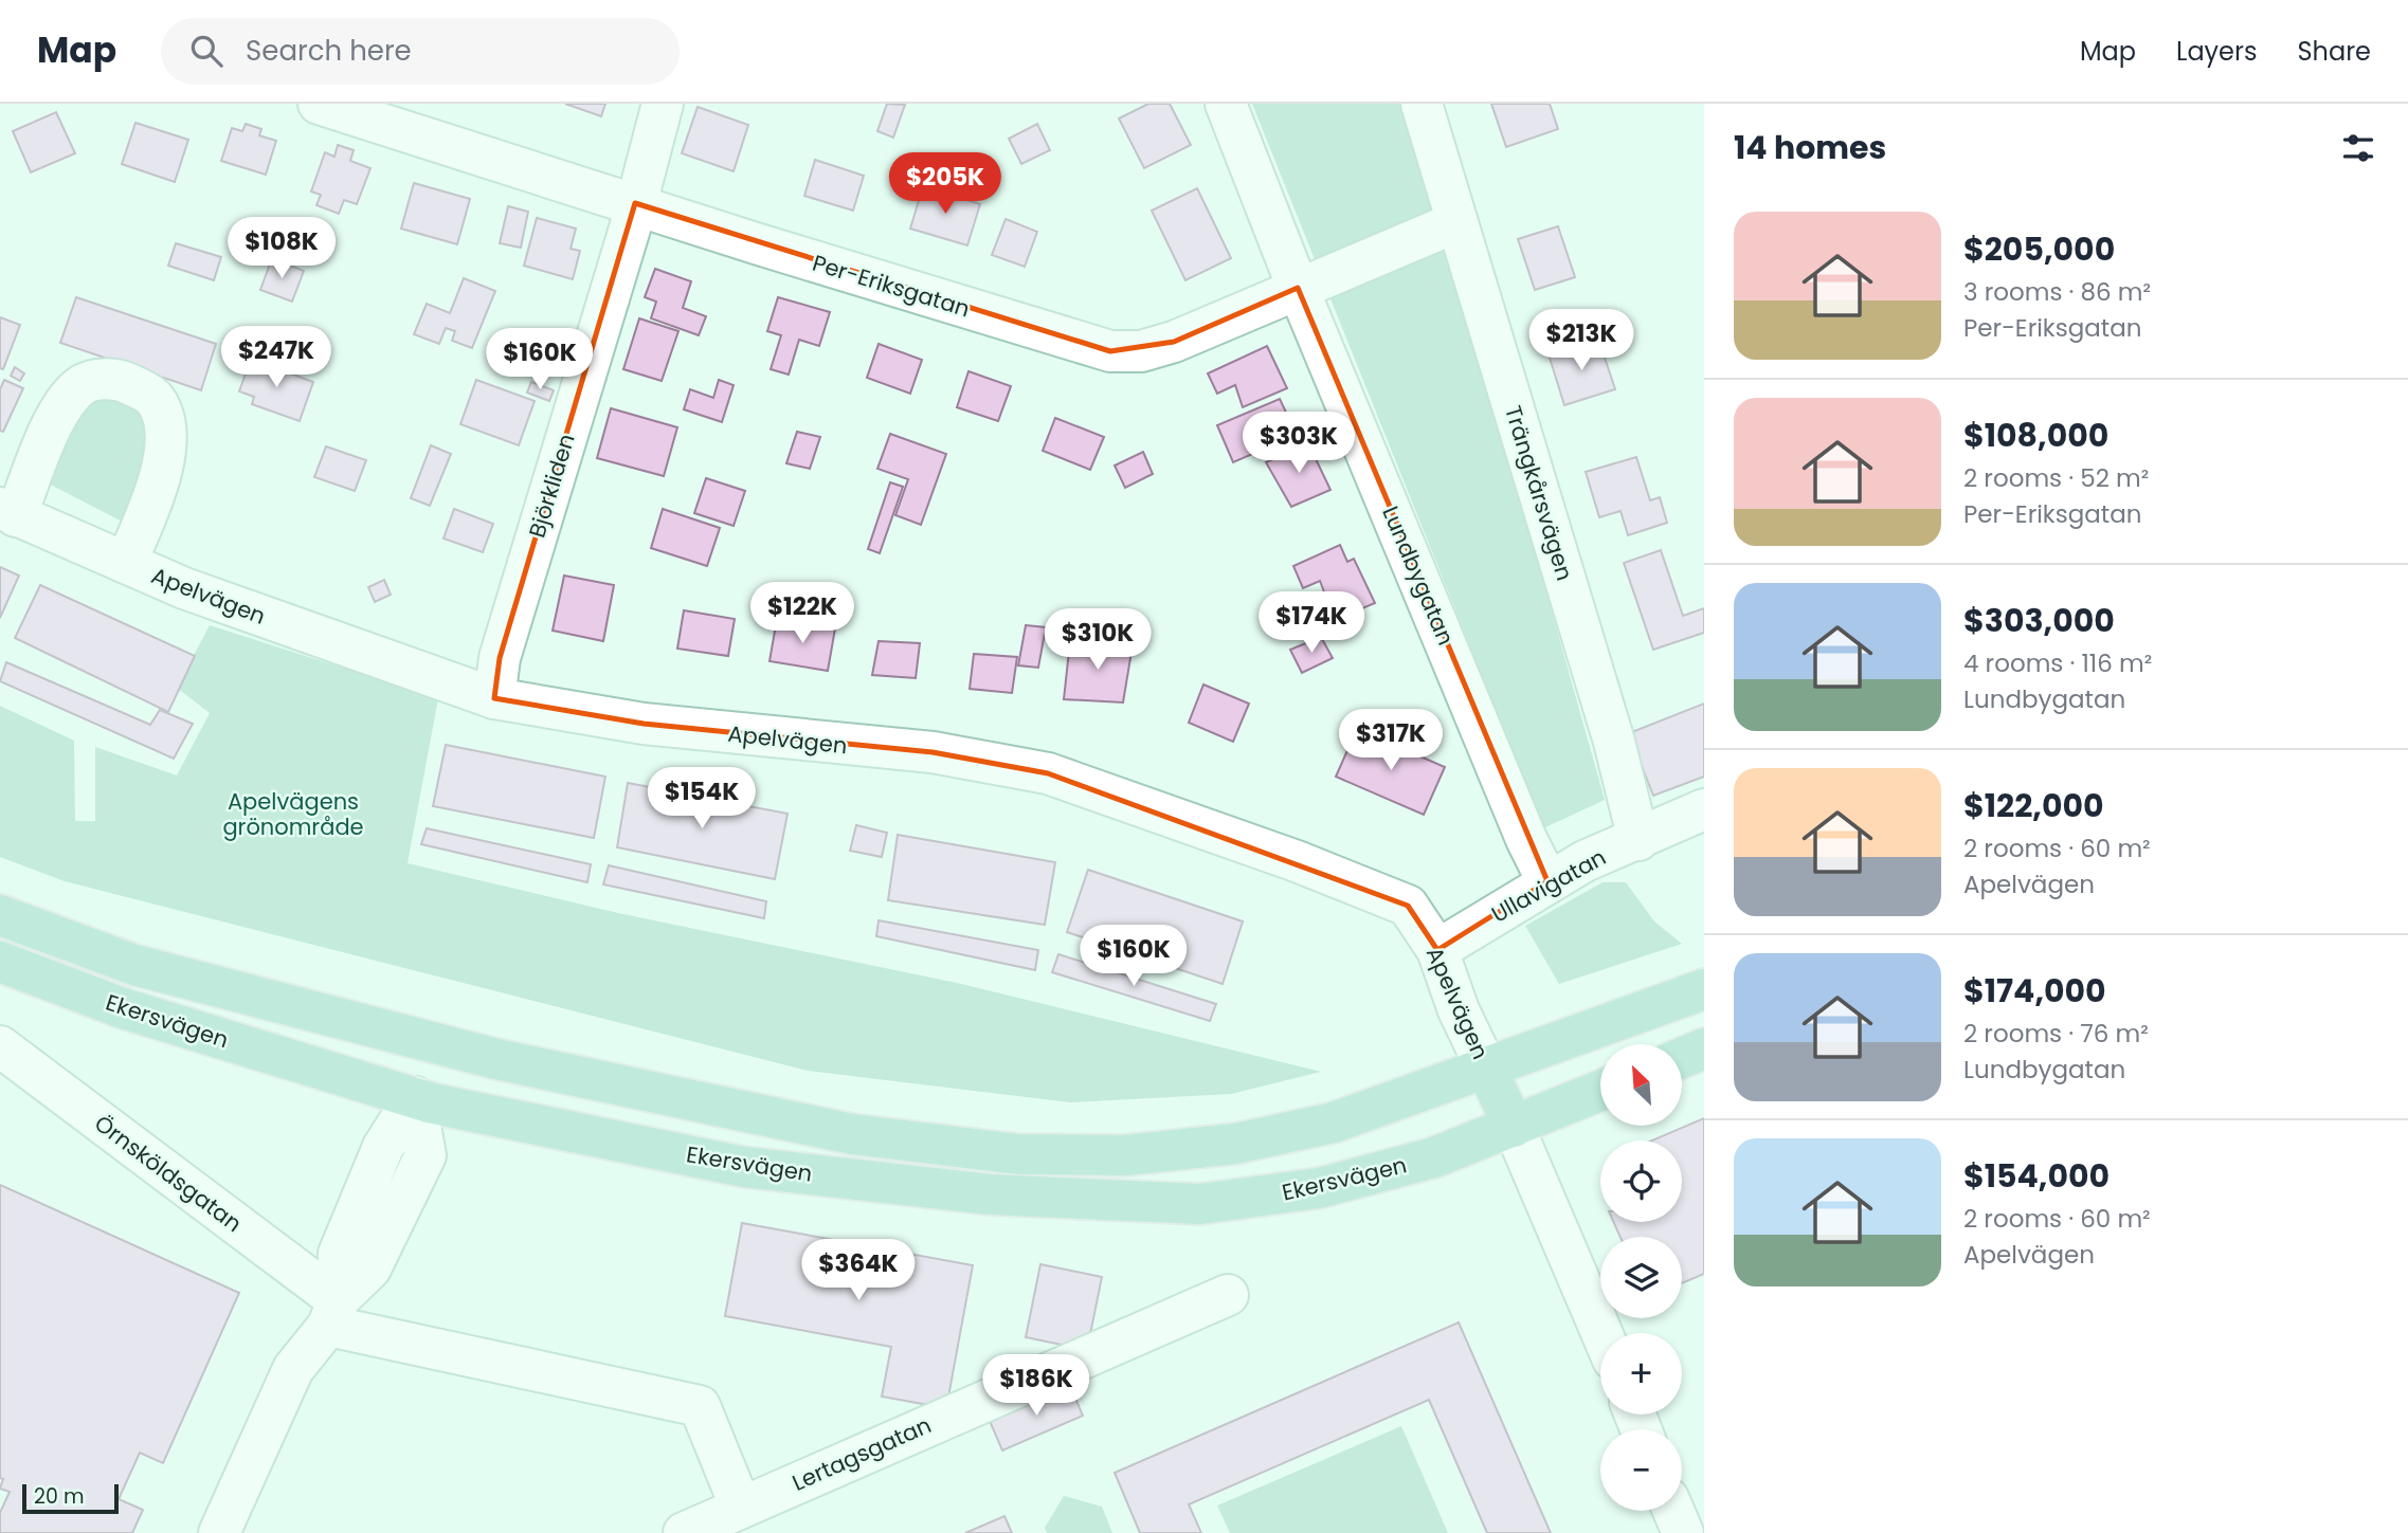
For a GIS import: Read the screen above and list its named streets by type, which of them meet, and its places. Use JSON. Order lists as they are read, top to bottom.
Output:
{
  "streets": {
    "main road": ["Ekersvägen"],
    "street": [
      "Per-Eriksgatan",
      "Björkliden",
      "Trängkårsvägen",
      "Lundbygatan",
      "Apelvägen",
      "Ullavigatan",
      "Örnsköldsgatan",
      "Lertagsgatan"
    ]
  },
  "crossings": [
    ["Per-Eriksgatan", "Björkliden"],
    ["Per-Eriksgatan", "Trängkårsvägen"],
    ["Per-Eriksgatan", "Lundbygatan"],
    ["Björkliden", "Apelvägen"],
    ["Trängkårsvägen", "Ullavigatan"],
    ["Lundbygatan", "Ullavigatan"],
    ["Apelvägen", "Ullavigatan"],
    ["Apelvägen", "Ekersvägen"]
  ],
  "parks": ["Apelvägens grönområde"],
  "scale_bar": "20 m",
  "north": "top left",
  "page": {
    "header": "Map",
    "search": "Search here",
    "nav": ["Map", "Layers", "Share"],
    "heading": "14 homes",
    "price": [
      "$205K",
      "$108K",
      "$213K",
      "$247K",
      "$160K",
      "$303K",
      "$122K",
      "$174K",
      "$310K",
      "$317K",
      "$154K",
      "$160K",
      "$364K",
      "$186K"
    ],
    "list": [
      {
        "name": "$205,000",
        "note": "3 rooms · 86 m² · Per-Eriksgatan"
      },
      {
        "name": "$108,000",
        "note": "2 rooms · 52 m² · Per-Eriksgatan"
      },
      {
        "name": "$303,000",
        "note": "4 rooms · 116 m² · Lundbygatan"
      },
      {
        "name": "$122,000",
        "note": "2 rooms · 60 m² · Apelvägen"
      },
      {
        "name": "$174,000",
        "note": "2 rooms · 76 m² · Lundbygatan"
      },
      {
        "name": "$154,000",
        "note": "2 rooms · 60 m² · Apelvägen"
      }
    ],
    "map_buttons": ["+", "−"],
    "scale": "20 m"
  }
}
